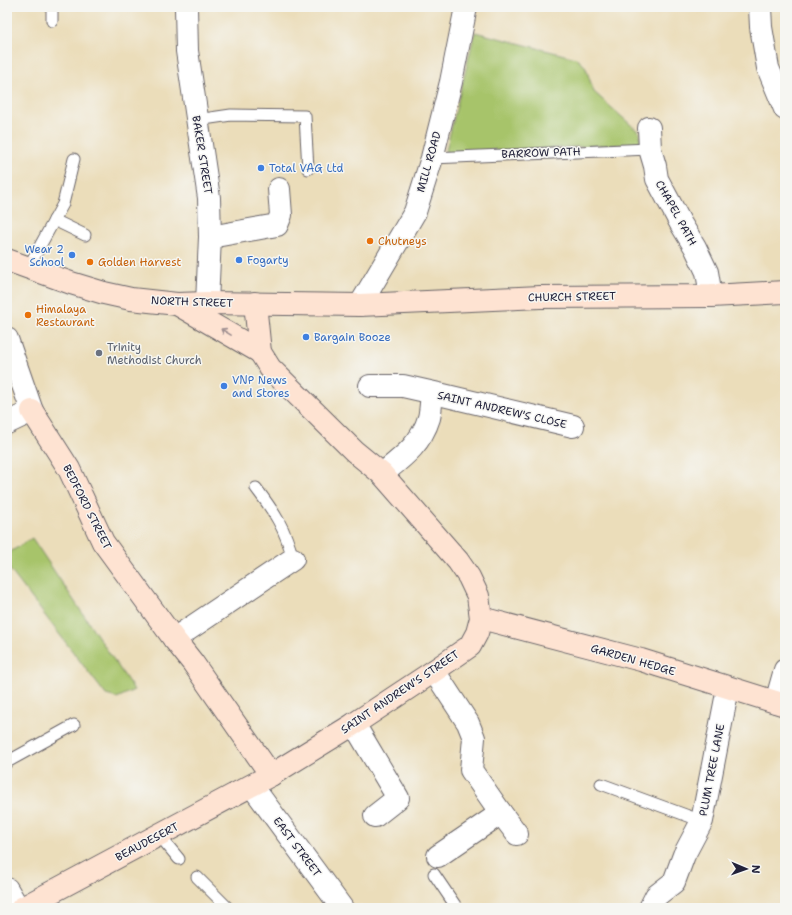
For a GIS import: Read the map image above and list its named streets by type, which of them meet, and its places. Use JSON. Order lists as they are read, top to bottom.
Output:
{
  "streets": {
    "street": [
      "BAKER STREET",
      "MILL ROAD",
      "CHAPEL PATH",
      "CHURCH STREET",
      "NORTH STREET",
      "SAINT ANDREW'S CLOSE",
      "BEDFORD STREET",
      "GARDEN HEDGE",
      "SAINT ANDREW'S STREET",
      "PLUM TREE LANE",
      "BEAUDESERT",
      "EAST STREET"
    ],
    "lane": ["BARROW PATH"]
  },
  "crossings": [
    ["BARROW PATH", "MILL ROAD"],
    ["BARROW PATH", "CHAPEL PATH"],
    ["BAKER STREET", "NORTH STREET"],
    ["MILL ROAD", "CHURCH STREET"],
    ["MILL ROAD", "NORTH STREET"],
    ["CHAPEL PATH", "CHURCH STREET"],
    ["CHURCH STREET", "NORTH STREET"],
    ["NORTH STREET", "SAINT ANDREW'S STREET"],
    ["SAINT ANDREW'S CLOSE", "SAINT ANDREW'S STREET"],
    ["BEDFORD STREET", "SAINT ANDREW'S STREET"],
    ["BEDFORD STREET", "BEAUDESERT"],
    ["GARDEN HEDGE", "SAINT ANDREW'S STREET"],
    ["GARDEN HEDGE", "PLUM TREE LANE"],
    ["SAINT ANDREW'S STREET", "BEAUDESERT"],
    ["BEAUDESERT", "EAST STREET"]
  ],
  "places": [
    "Total VAG Ltd",
    "Chutneys",
    "Wear 2 School",
    "Fogarty",
    "Golden Harvest",
    "Himalaya Restaurant",
    "Bargain Booze",
    "Trinity Methodist Church",
    "VNP News and Stores"
  ],
  "north": "right"
}
